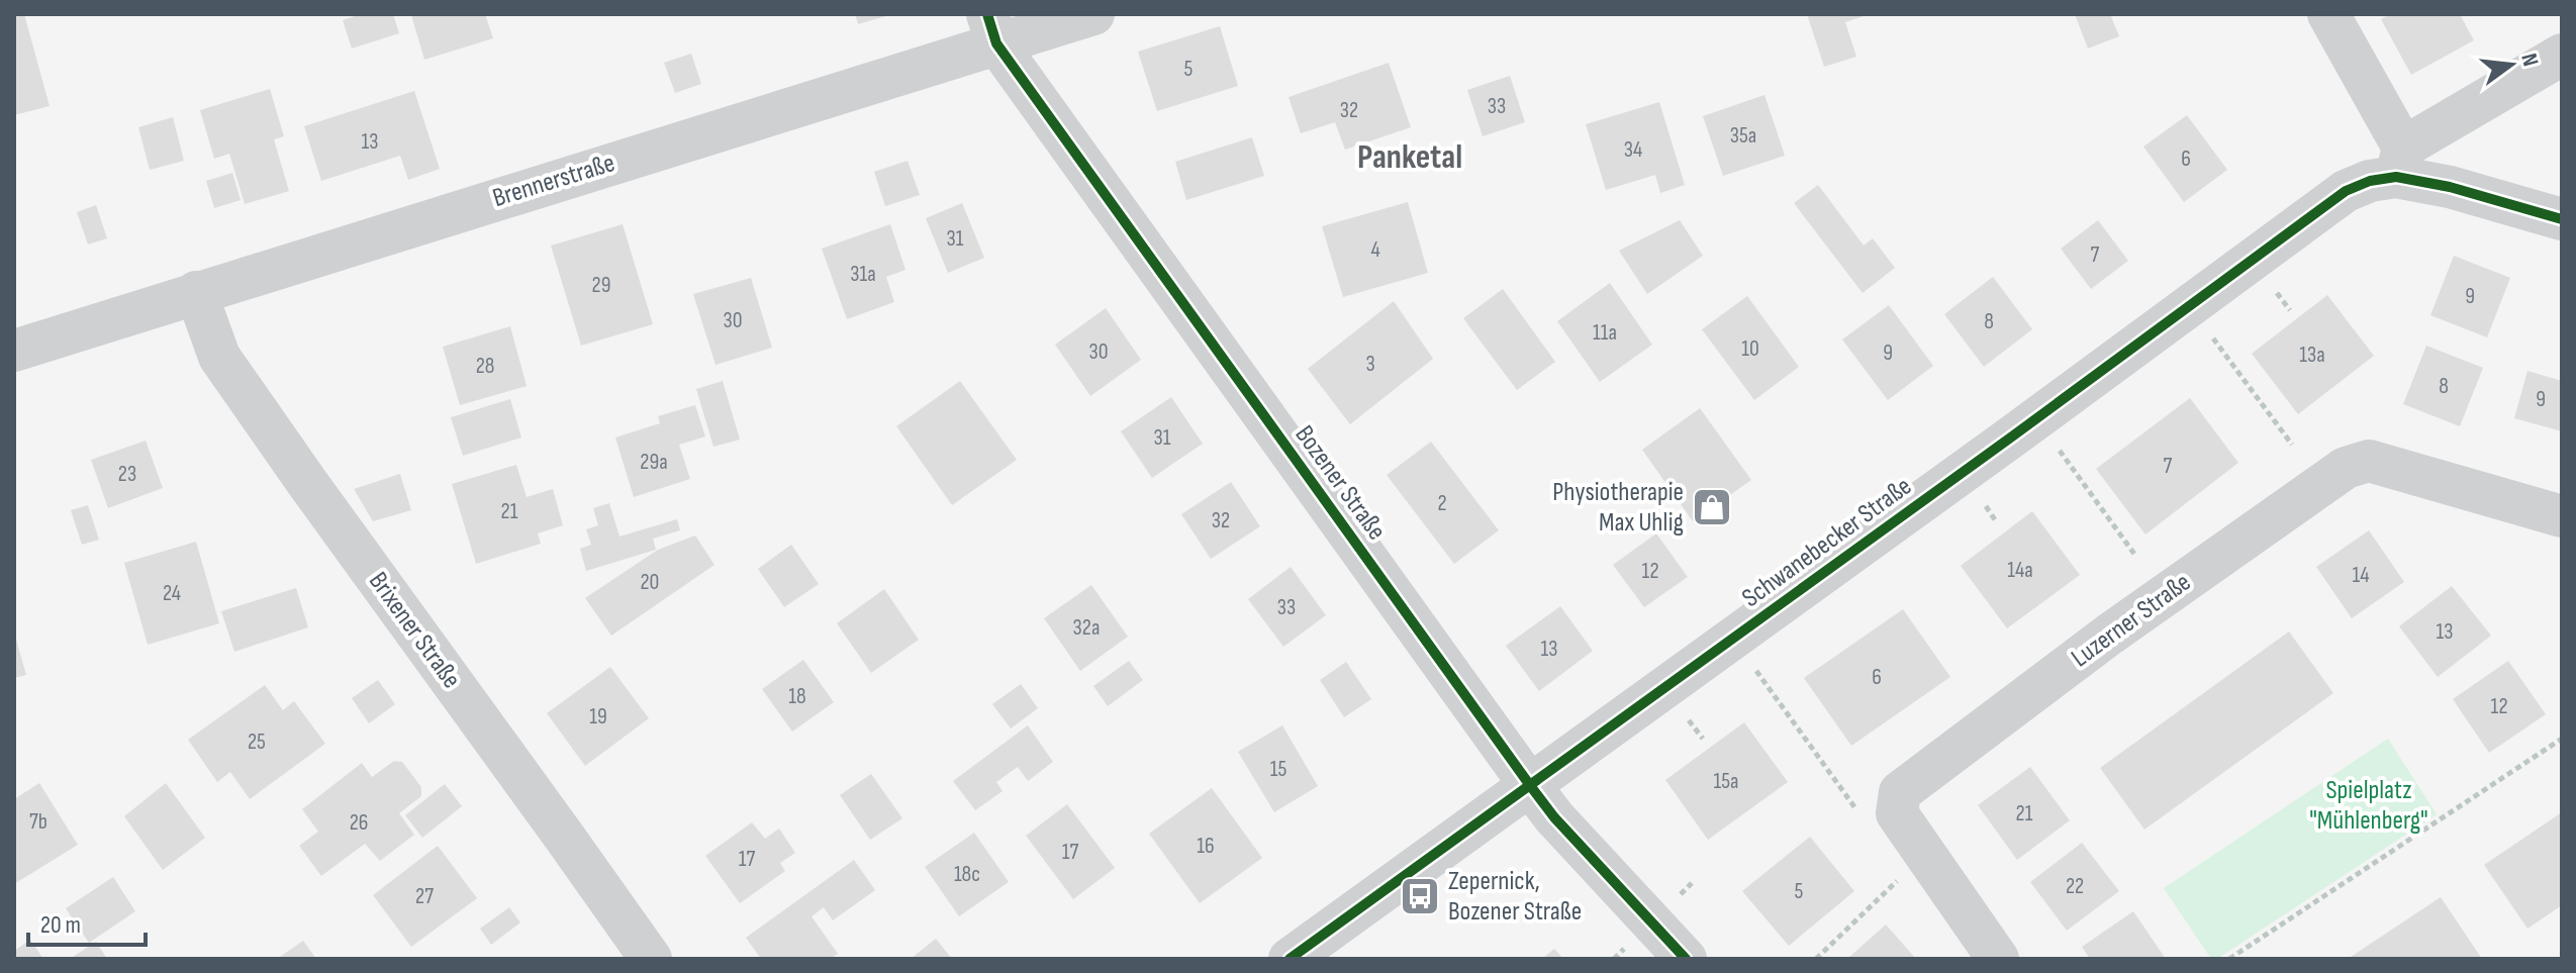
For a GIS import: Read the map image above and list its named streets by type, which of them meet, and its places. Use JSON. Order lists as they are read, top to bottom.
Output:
{
  "streets": {
    "street": [
      "Brennerstraße",
      "Bozener Straße",
      "Schwanebecker Straße",
      "Luzerner Straße",
      "Brixener Straße"
    ]
  },
  "crossings": [
    ["Brennerstraße", "Bozener Straße"],
    ["Brennerstraße", "Brixener Straße"],
    ["Bozener Straße", "Schwanebecker Straße"]
  ],
  "districts": ["Panketal"],
  "parks": ["Spielplatz \"Mühlenberg\""],
  "places": {
    "shop": ["Physiotherapie Max Uhlig"],
    "bus stop": ["Zepernick, Bozener Straße"]
  },
  "house_numbers": [
    "5",
    "33",
    "32",
    "35a",
    "13",
    "34",
    "6",
    "31",
    "4",
    "7",
    "31a",
    "29",
    "9",
    "30",
    "8",
    "11a",
    "10",
    "30",
    "9",
    "13a",
    "3",
    "28",
    "8",
    "9",
    "31",
    "29a",
    "7",
    "23",
    "2",
    "21",
    "32",
    "14a",
    "12",
    "14",
    "20",
    "24",
    "33",
    "32a",
    "13",
    "13",
    "6",
    "18",
    "12",
    "19",
    "25",
    "15",
    "15a",
    "21",
    "7b",
    "26",
    "16",
    "17",
    "17",
    "18c",
    "22",
    "5",
    "27"
  ],
  "scale_bar": "20 m",
  "north": "right"
}
